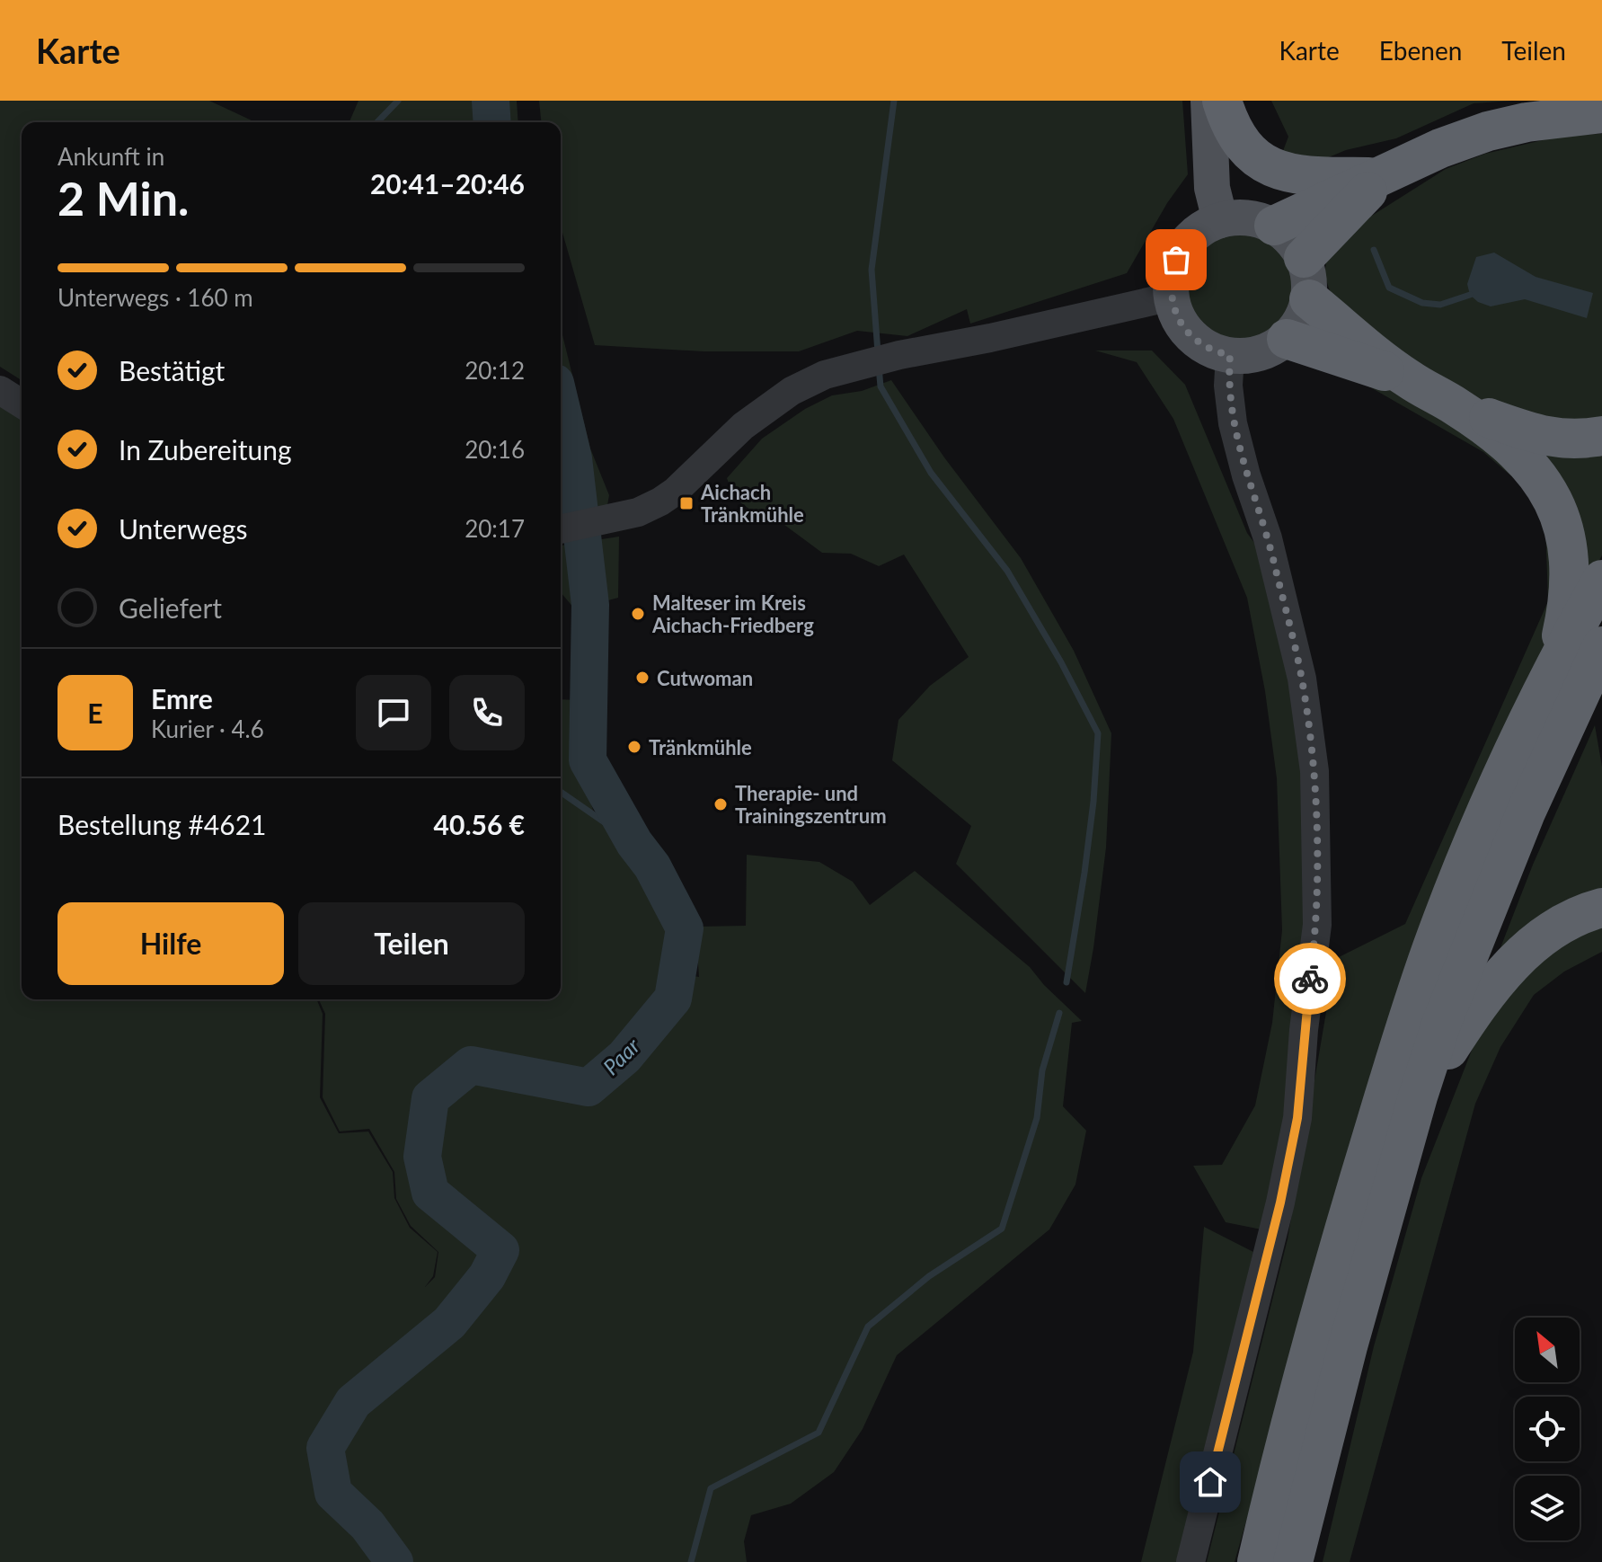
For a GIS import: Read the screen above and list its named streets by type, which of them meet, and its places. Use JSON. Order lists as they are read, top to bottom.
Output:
{
  "water": ["Paar"],
  "places": {
    "transit": ["Aichach Tränkmühle"],
    "other": [
      "Malteser im Kreis Aichach-Friedberg",
      "Cutwoman",
      "Tränkmühle",
      "Therapie- und Trainingszentrum"
    ]
  },
  "north": "top left",
  "page": {
    "header": "Karte",
    "nav": ["Karte", "Ebenen", "Teilen"],
    "heading": ["2 Min.", "Ankunft in", "20:41–20:46"],
    "panel": [
      "Emre",
      "Kurier · 4.6",
      "Bestellung #4621",
      "40.56 €"
    ],
    "bar": "Unterwegs · 160 m",
    "list": [
      ["Bestätigt", "20:12"],
      ["In Zubereitung", "20:16"],
      ["Unterwegs", "20:17"],
      "Geliefert"
    ],
    "round": "E",
    "buttons": ["Hilfe", "Teilen"]
  }
}
